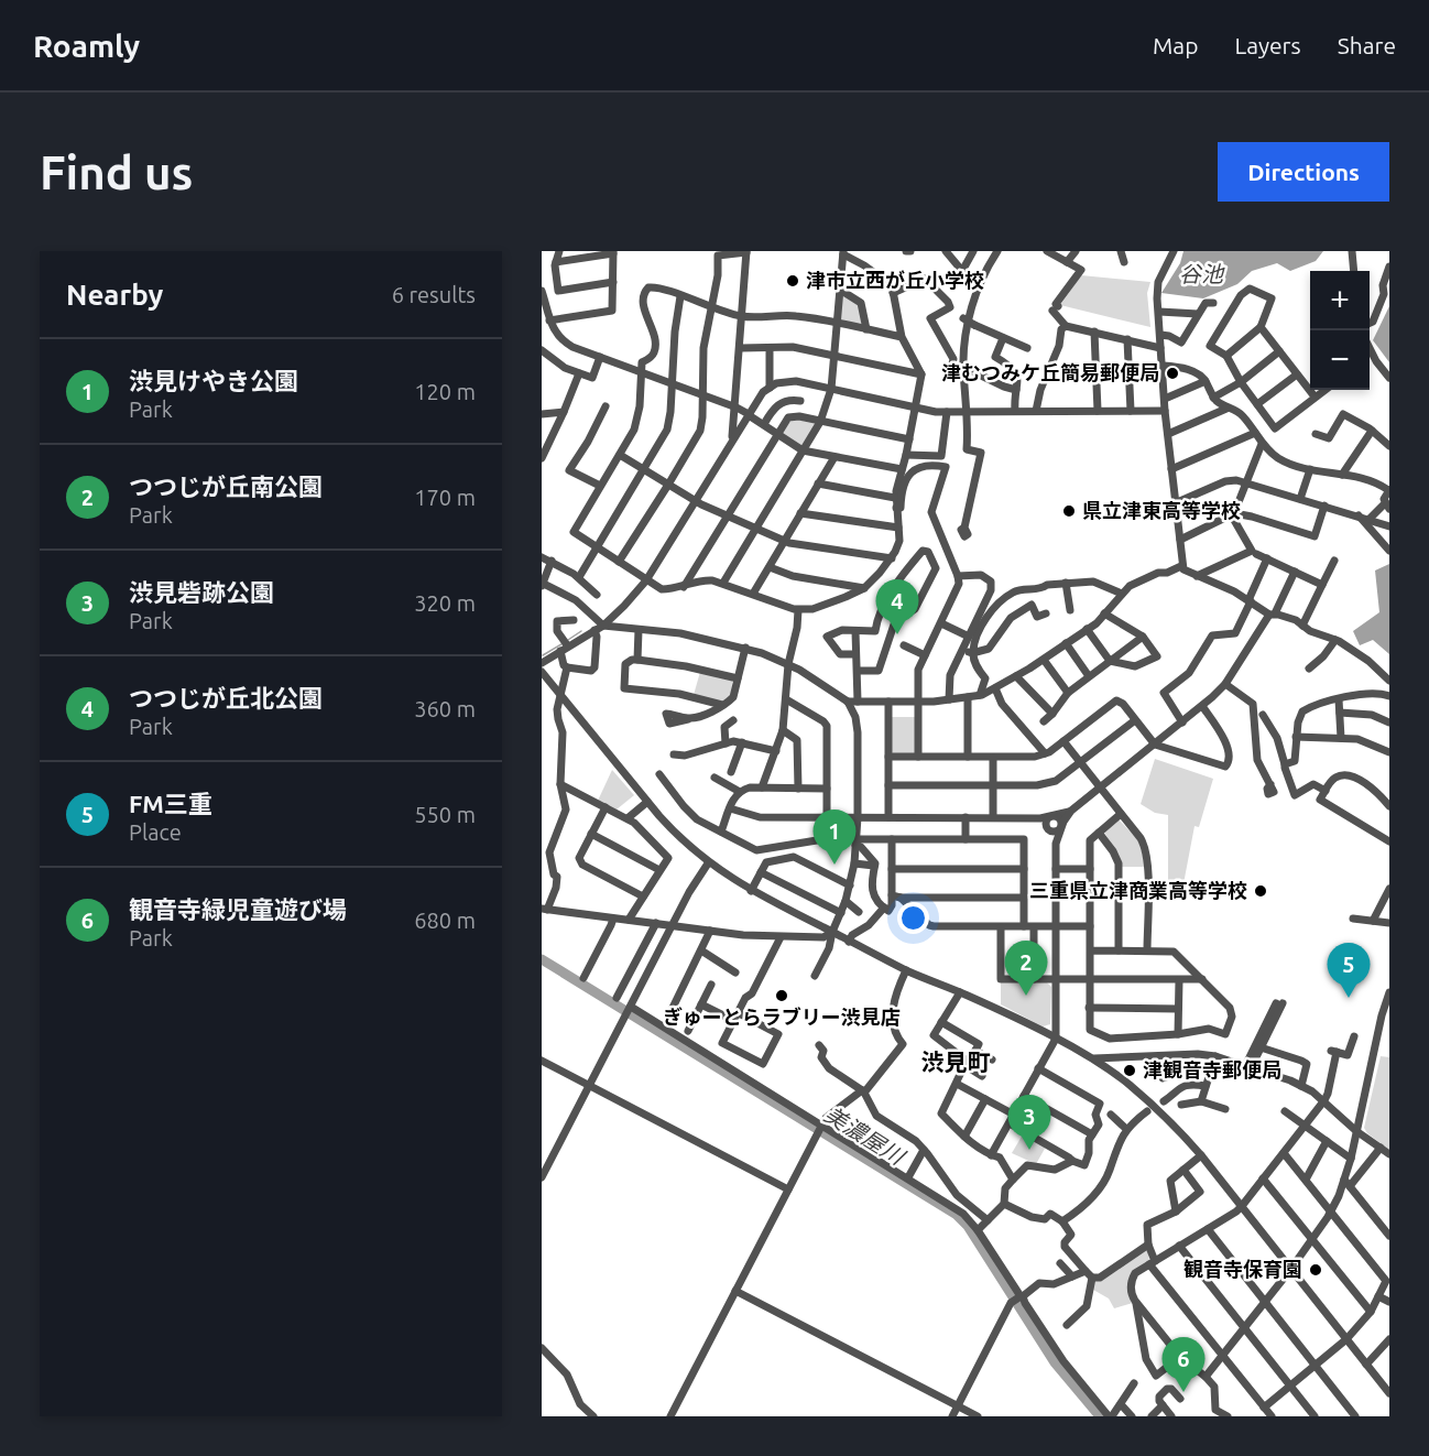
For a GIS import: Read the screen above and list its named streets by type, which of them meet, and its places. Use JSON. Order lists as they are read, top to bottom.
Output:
{
  "districts": ["渋見町"],
  "water": ["谷池", "美濃屋川"],
  "places": [
    "津市立西が丘小学校",
    "津むつみケ丘簡易郵便局",
    "県立津東高等学校",
    "三重県立津商業高等学校",
    "ぎゅーとらラブリー渋見店",
    "津観音寺郵便局",
    "観音寺保育園"
  ],
  "page": {
    "header": "Roamly",
    "nav": ["Map", "Layers", "Share"],
    "buttons": "Directions",
    "title": "Find us",
    "heading": ["Nearby", "6 results"],
    "map_buttons": ["+", "−"],
    "list": [
      {
        "mark": "1",
        "name": "渋見けやき公園",
        "note": "Park",
        "value": "120 m"
      },
      {
        "mark": "2",
        "name": "つつじが丘南公園",
        "note": "Park",
        "value": "170 m"
      },
      {
        "mark": "3",
        "name": "渋見砦跡公園",
        "note": "Park",
        "value": "320 m"
      },
      {
        "mark": "4",
        "name": "つつじが丘北公園",
        "note": "Park",
        "value": "360 m"
      },
      {
        "mark": "5",
        "name": "FM三重",
        "note": "Place",
        "value": "550 m"
      },
      {
        "mark": "6",
        "name": "観音寺緑児童遊び場",
        "note": "Park",
        "value": "680 m"
      }
    ],
    "pins": [
      "4",
      "1",
      "2",
      "5",
      "3",
      "6"
    ]
  }
}
